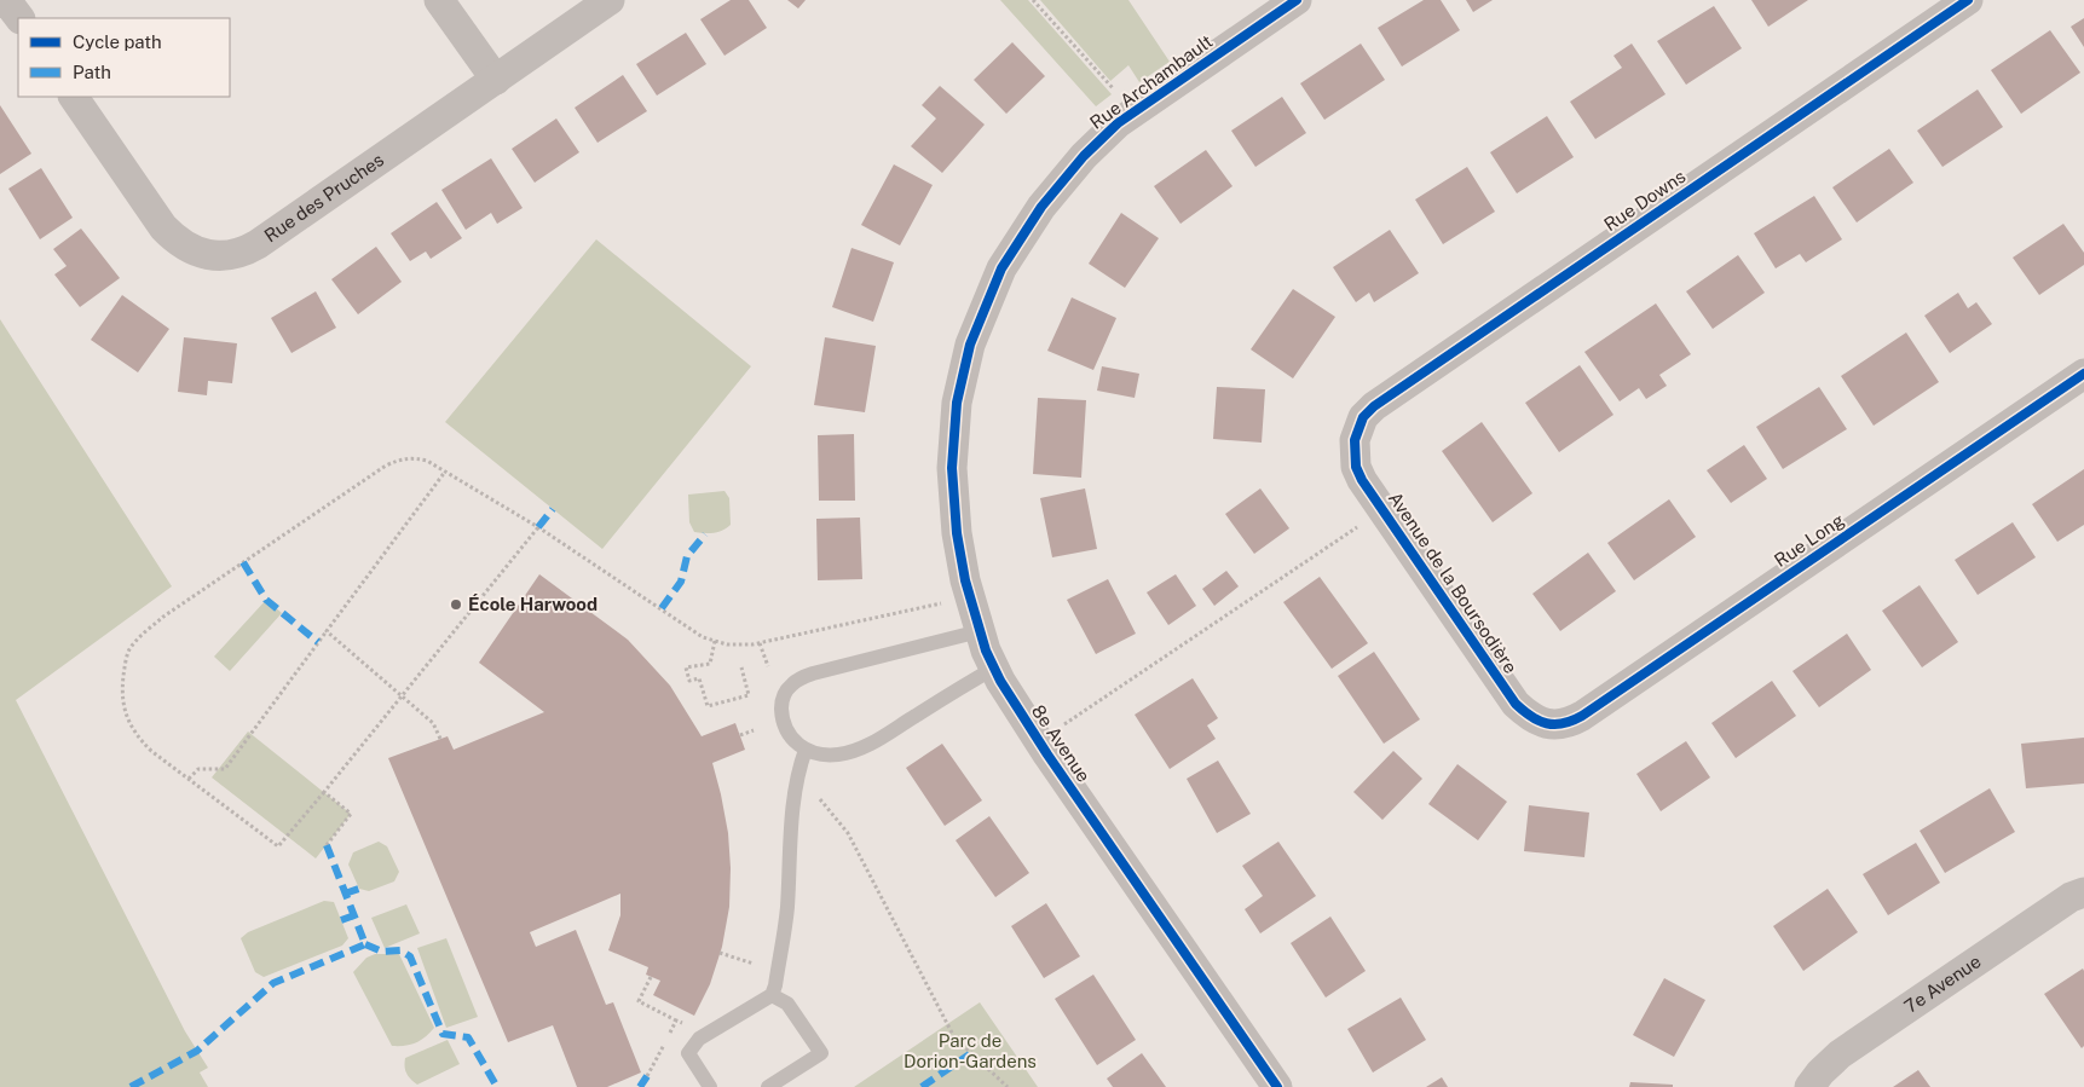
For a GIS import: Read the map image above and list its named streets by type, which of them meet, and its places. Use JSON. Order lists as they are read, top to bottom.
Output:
{
  "streets": {
    "street": [
      "Rue Archambault",
      "Rue des Pruches",
      "Rue Downs",
      "Rue Long",
      "Avenue de la Boursodière",
      "8e Avenue",
      "7e Avenue"
    ]
  },
  "crossings": [
    ["Rue Archambault", "8e Avenue"],
    ["Rue Downs", "Avenue de la Boursodière"],
    ["Rue Long", "Avenue de la Boursodière"]
  ],
  "parks": ["Parc de Dorion-Gardens"],
  "places": ["École Harwood"],
  "legend": ["Cycle path", "Path"]
}
